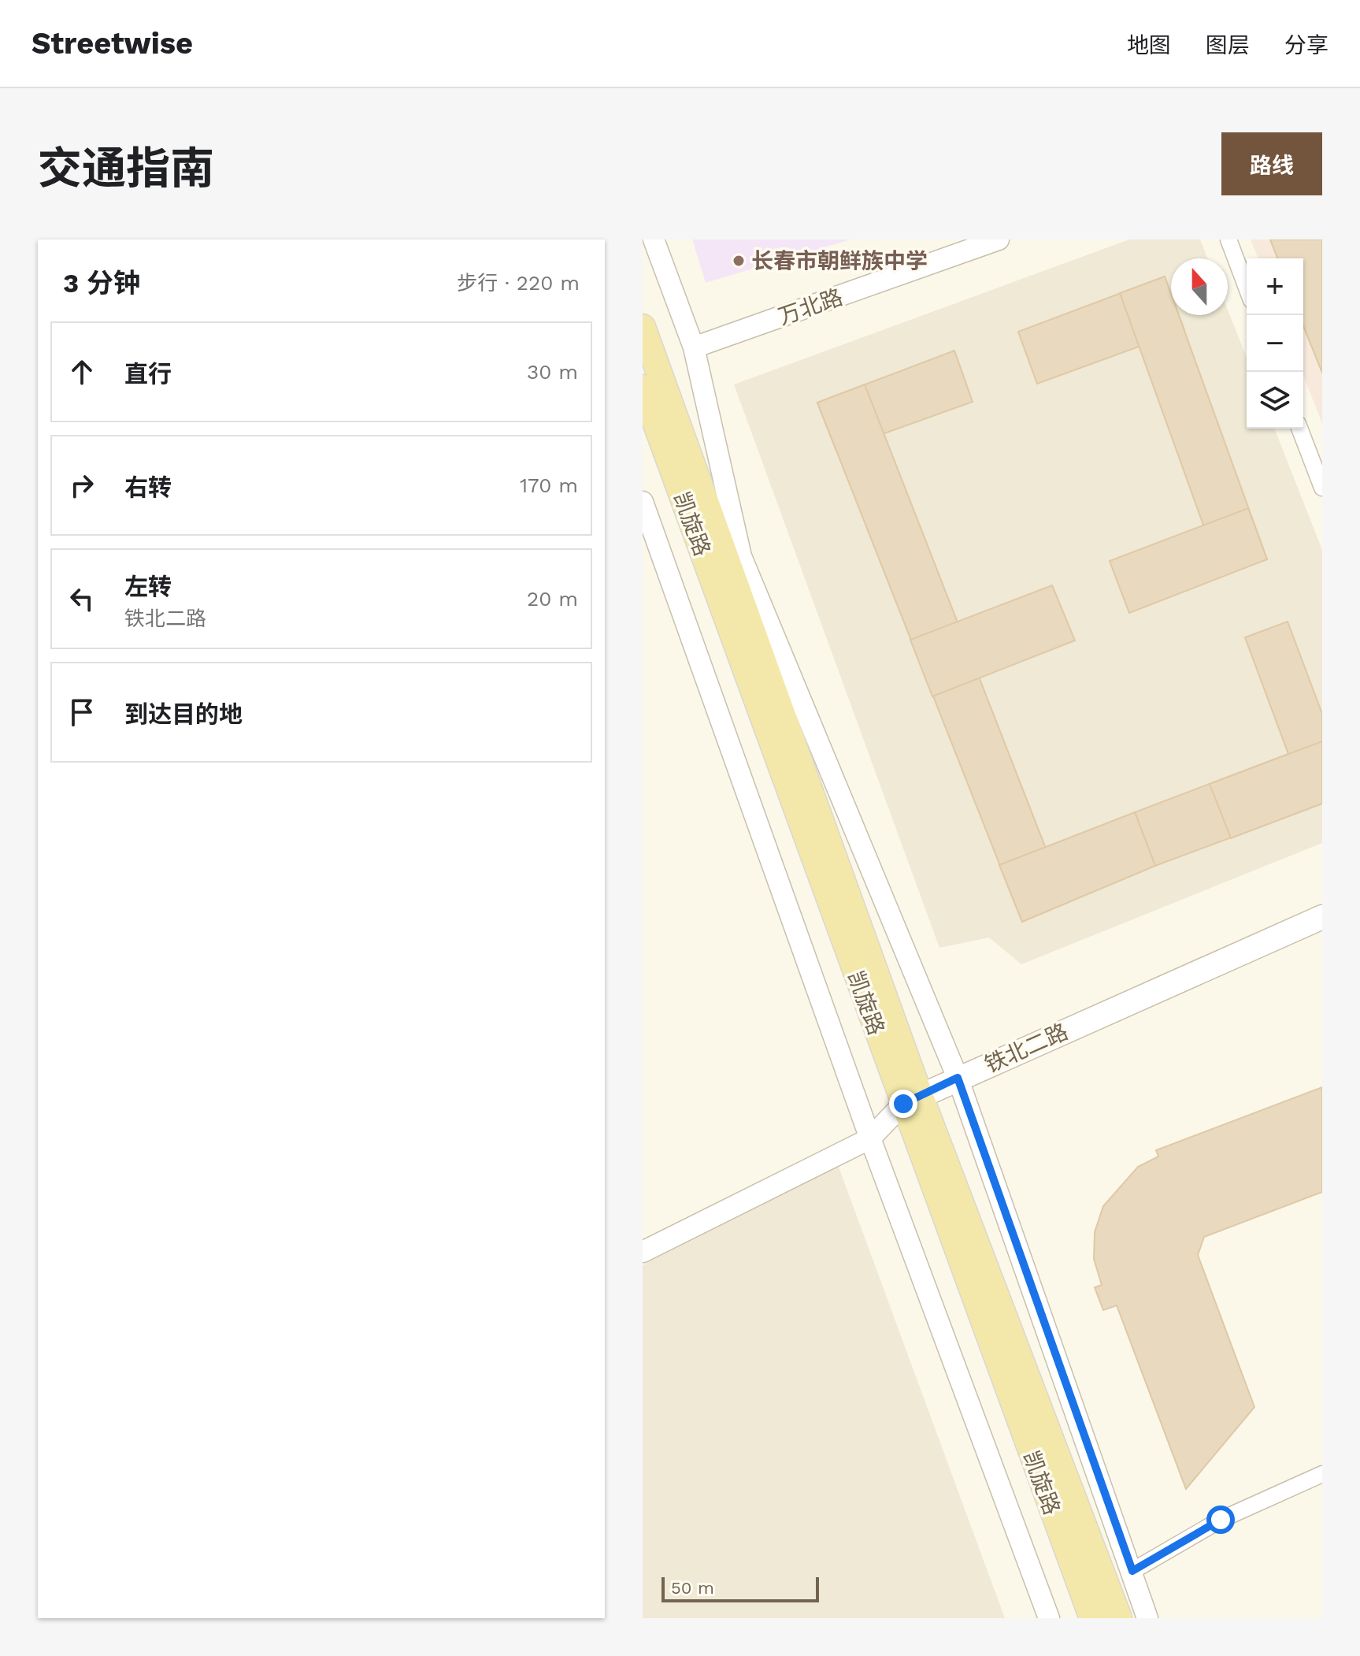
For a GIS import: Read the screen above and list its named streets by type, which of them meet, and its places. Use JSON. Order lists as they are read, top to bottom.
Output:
{
  "streets": {
    "main road": ["凯旋路", "铁北二路"],
    "street": ["万北路"]
  },
  "crossings": [
    ["凯旋路", "铁北二路"]
  ],
  "places": ["长春市朝鲜族中学"],
  "scale_bar": "50 m",
  "north": "top",
  "page": {
    "header": "Streetwise",
    "nav": ["地图", "图层", "分享"],
    "title": "交通指南",
    "buttons": "路线",
    "heading": ["3 分钟", "步行 · 220 m"],
    "map_buttons": ["+", "−"],
    "list": [
      ["直行", "30 m"],
      ["右转", "170 m"],
      ["左转", "铁北二路", "20 m"],
      "到达目的地"
    ],
    "scale": "50 m"
  }
}
